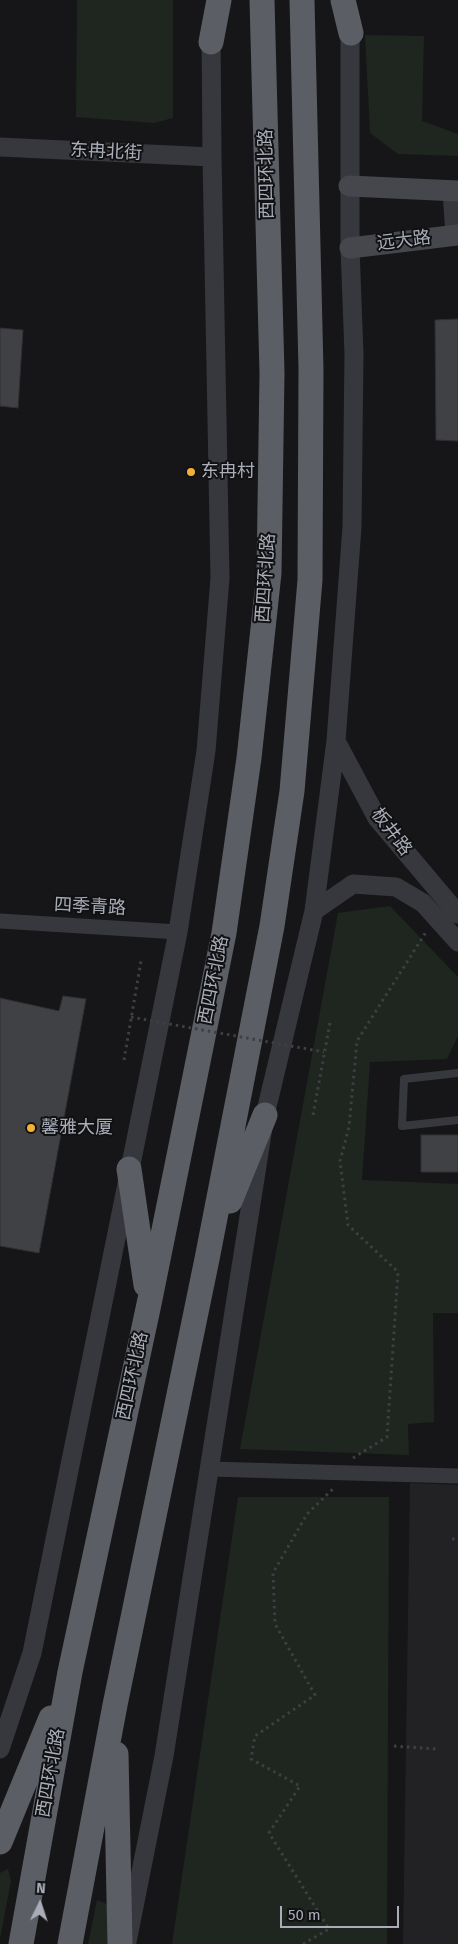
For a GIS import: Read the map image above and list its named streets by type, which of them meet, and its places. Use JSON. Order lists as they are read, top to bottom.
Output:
{
  "streets": {
    "highway": ["西四环北路"],
    "main road": ["远大路"],
    "street": ["东冉北街", "板井路", "四季青路"]
  },
  "places": ["东冉村", "馨雅大厦"],
  "scale_bar": "50 m",
  "north": "top"
}
